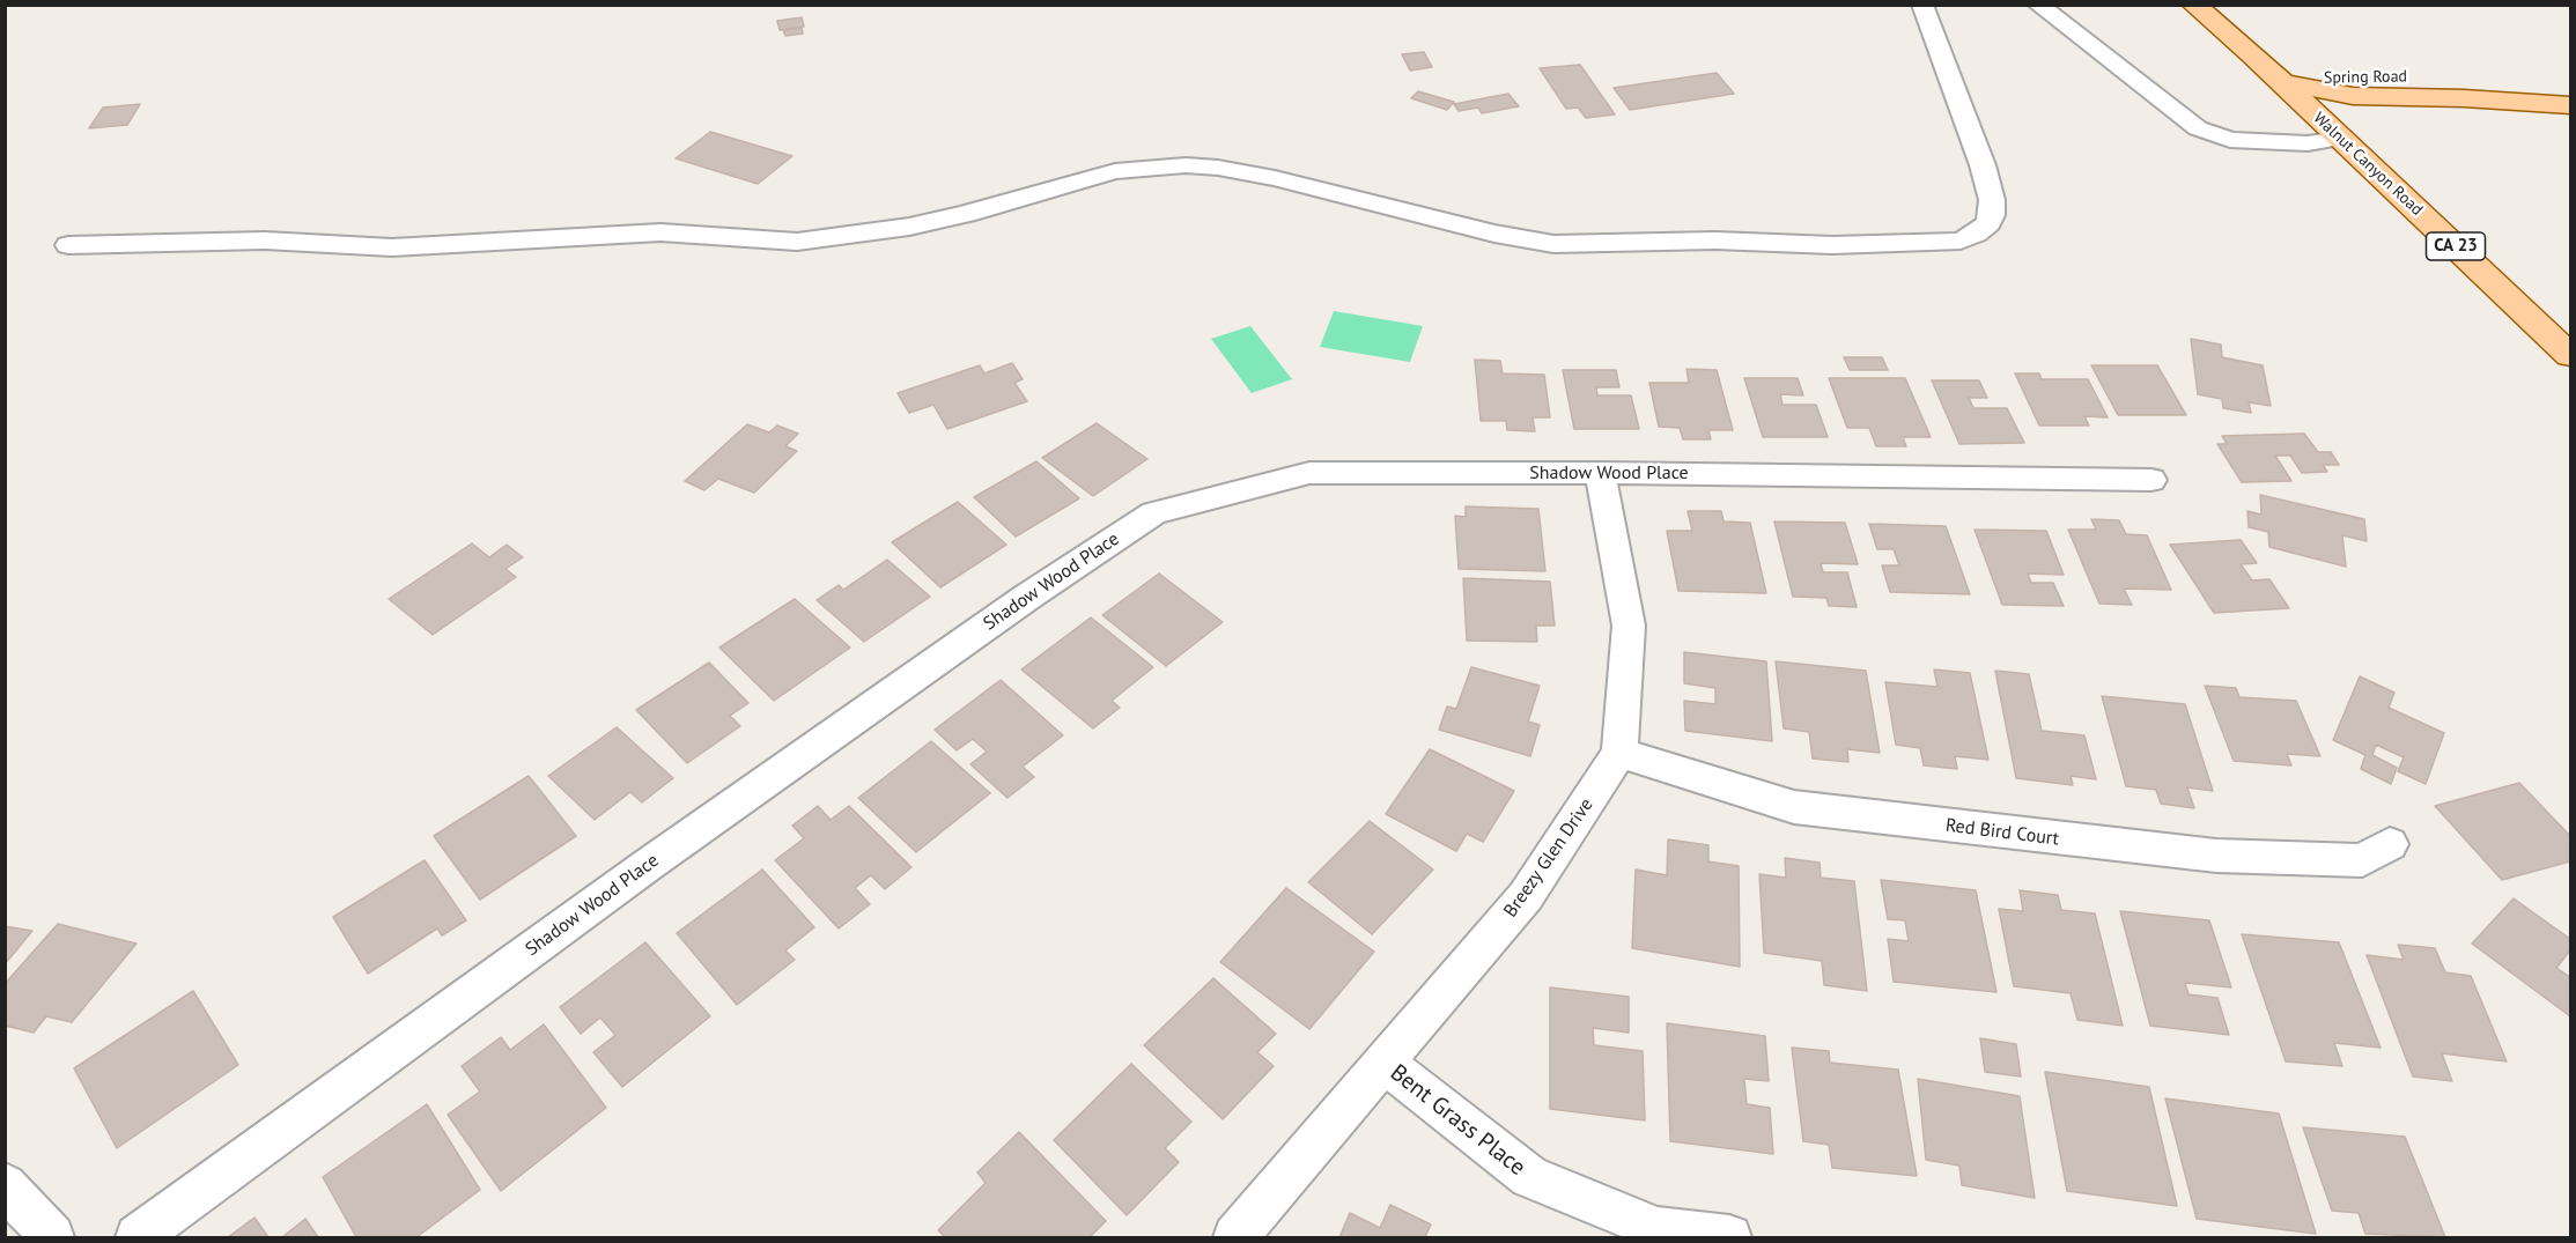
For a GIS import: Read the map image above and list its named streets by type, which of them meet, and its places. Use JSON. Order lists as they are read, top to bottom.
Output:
{
  "streets": {
    "main road": ["Spring Road", "Walnut Canyon Road", "CA 23"],
    "street": [
      "Shadow Wood Place",
      "Red Bird Court",
      "Breezy Glen Drive",
      "Bent Grass Place"
    ]
  },
  "crossings": [
    ["Spring Road", "Walnut Canyon Road"],
    ["Shadow Wood Place", "Breezy Glen Drive"],
    ["Red Bird Court", "Breezy Glen Drive"],
    ["Breezy Glen Drive", "Bent Grass Place"]
  ]
}
